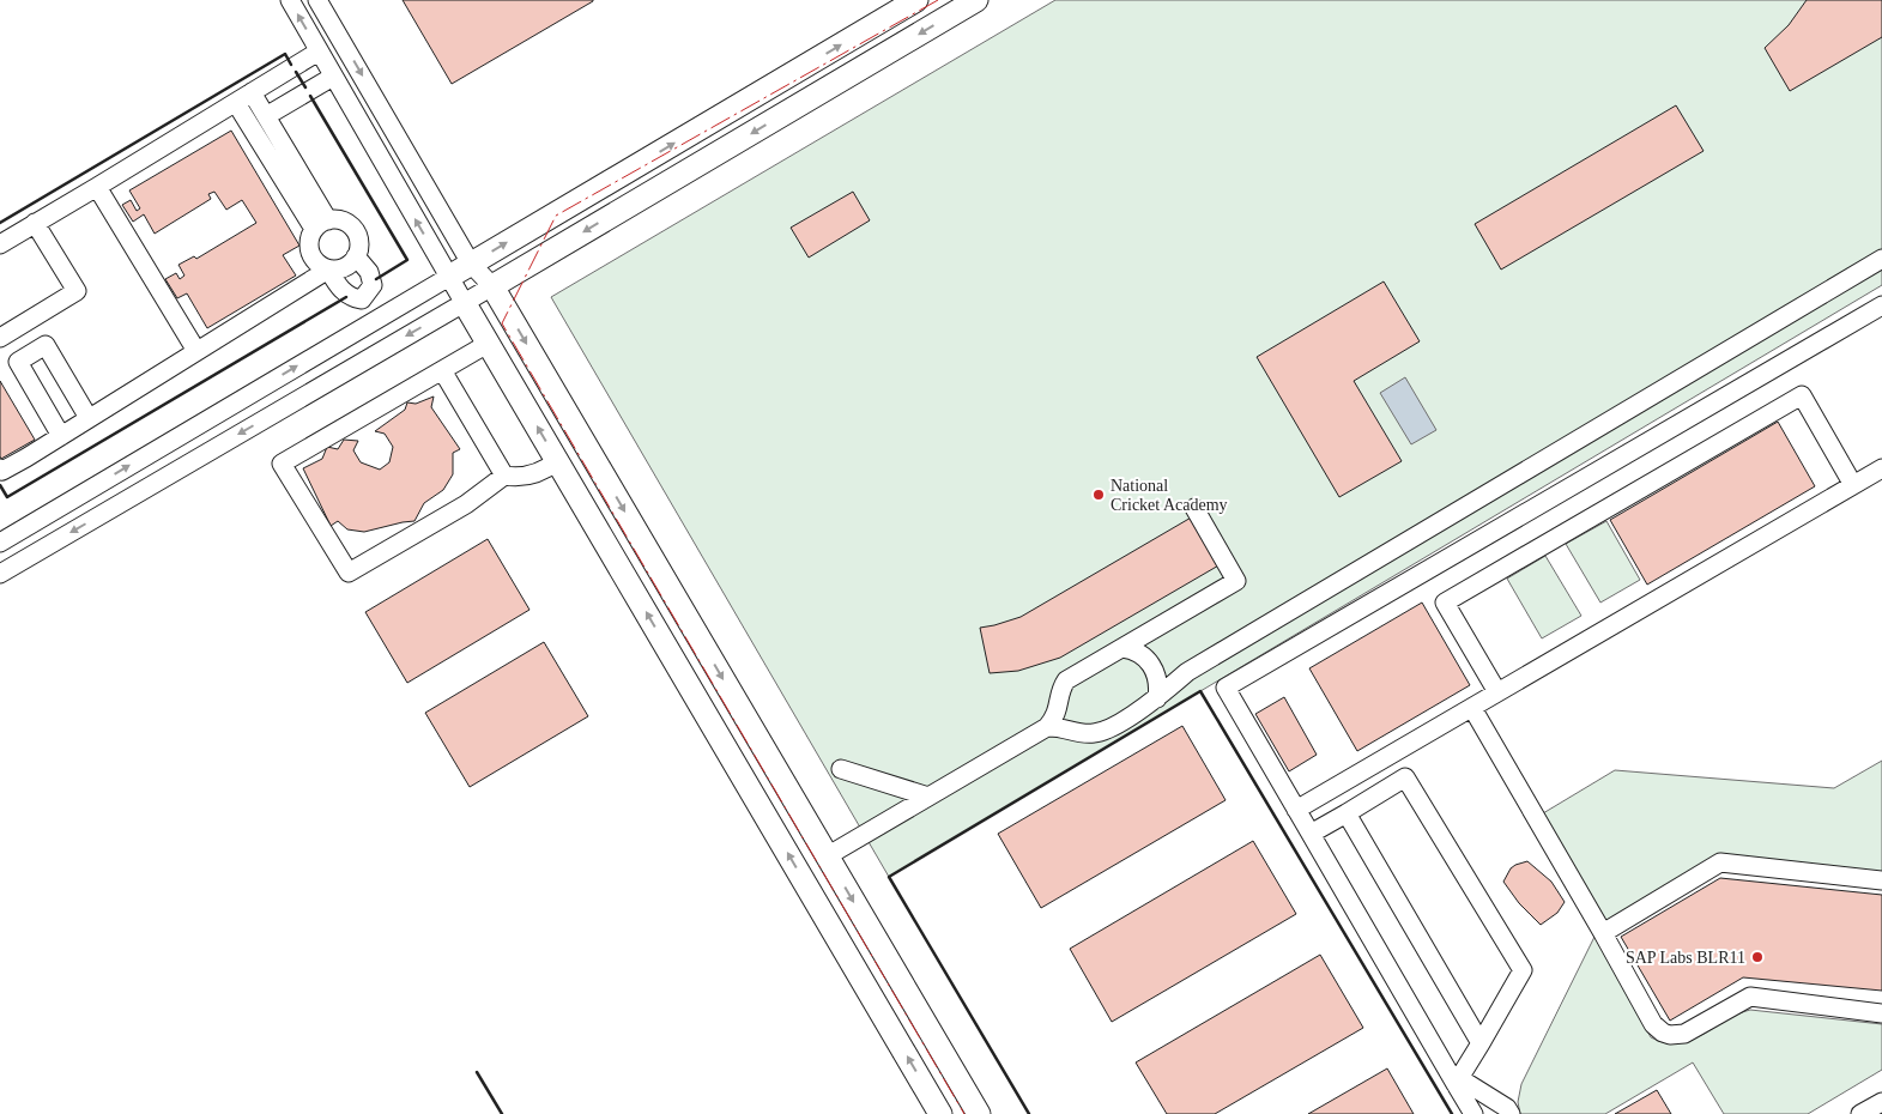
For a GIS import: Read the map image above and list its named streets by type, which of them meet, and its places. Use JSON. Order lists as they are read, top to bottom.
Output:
{
  "places": ["National Cricket Academy", "SAP Labs BLR11"]
}
